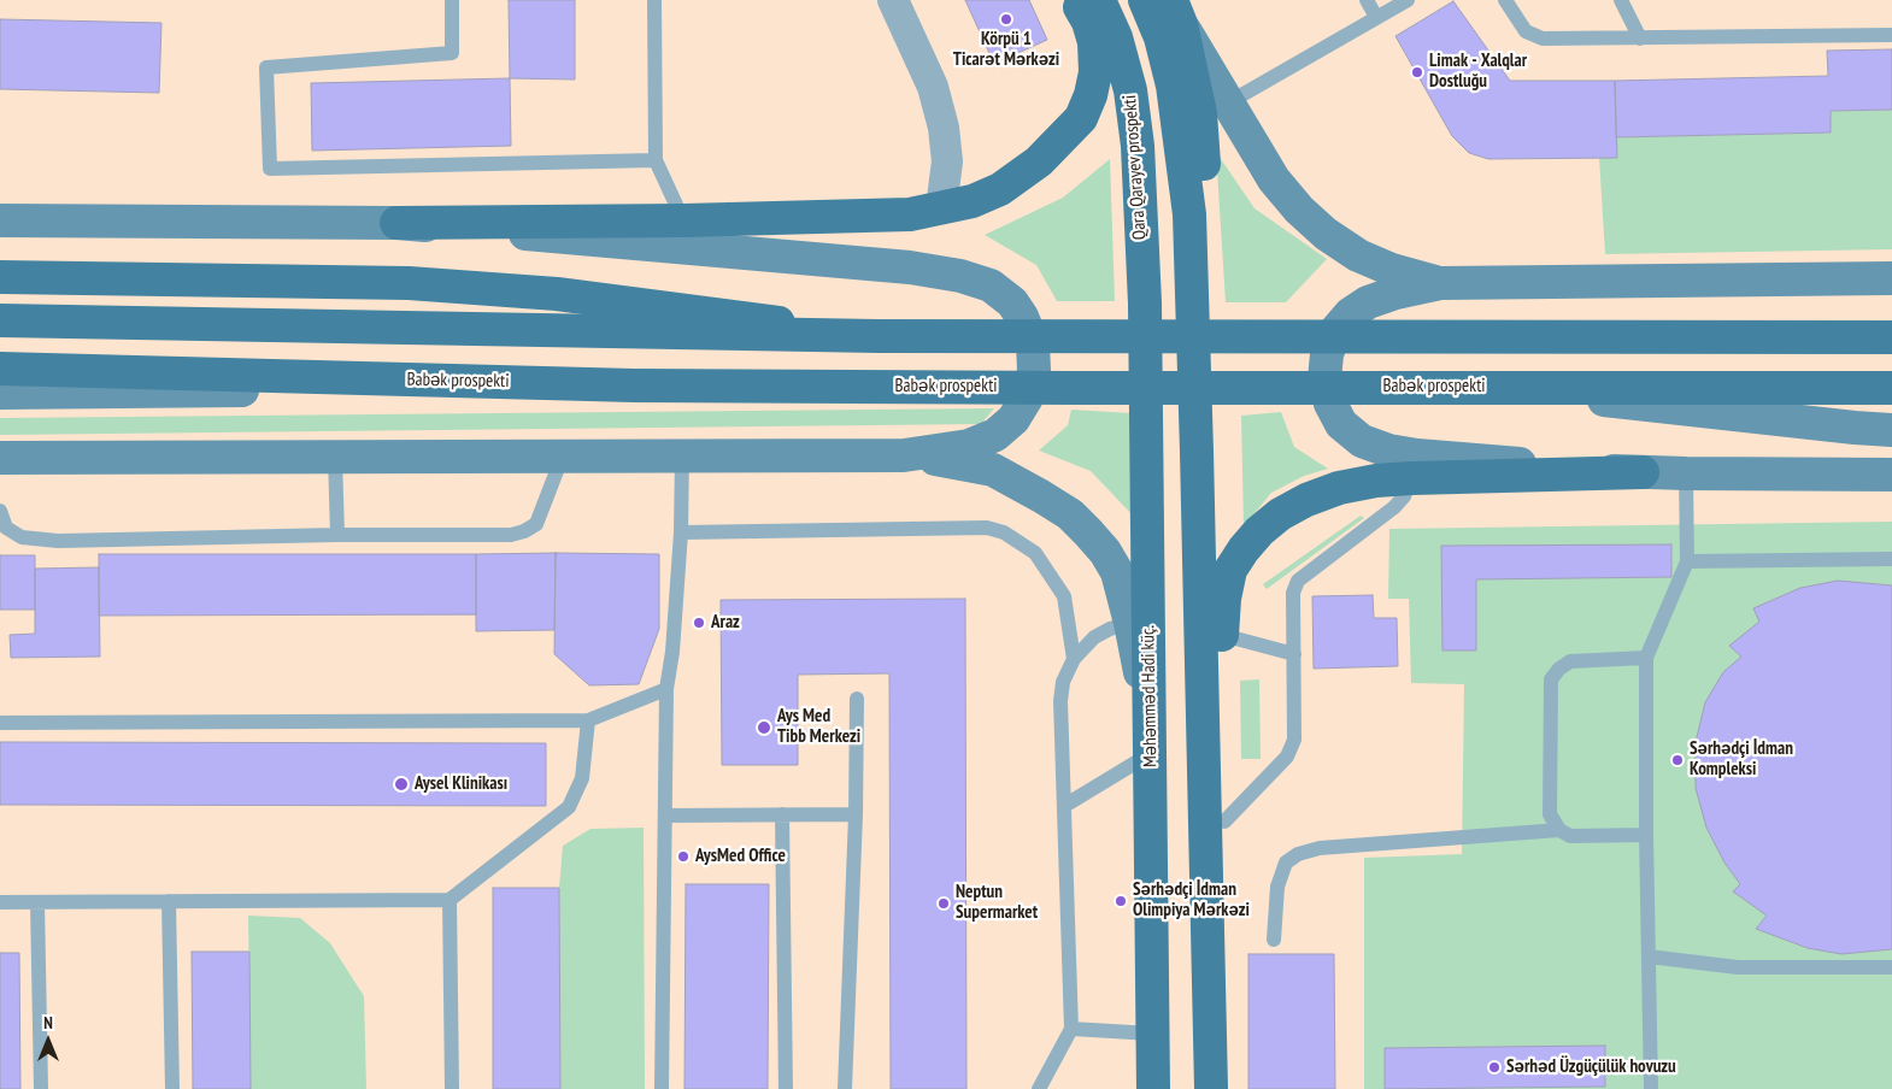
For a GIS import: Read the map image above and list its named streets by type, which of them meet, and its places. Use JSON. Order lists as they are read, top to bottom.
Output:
{
  "streets": {
    "main road": ["Qara Qarayev prospekti", "Babək prospekti", "Məhəmməd Hadi küç."]
  },
  "crossings": [
    ["Qara Qarayev prospekti", "Məhəmməd Hadi küç."]
  ],
  "places": [
    "Körpü 1 Ticarət Mərkəzi",
    "Limak - Xalqlar Dostluğu",
    "Araz",
    "Ays Med Tibb Merkezi",
    "Sərhədçi İdman Kompleksi",
    "Aysel Klinikası",
    "AysMed Office",
    "Sərhədçi İdman Olimpiya Mərkəzi",
    "Neptun Supermarket",
    "Sərhəd Üzgüçülük hovuzu"
  ],
  "north": "top"
}
